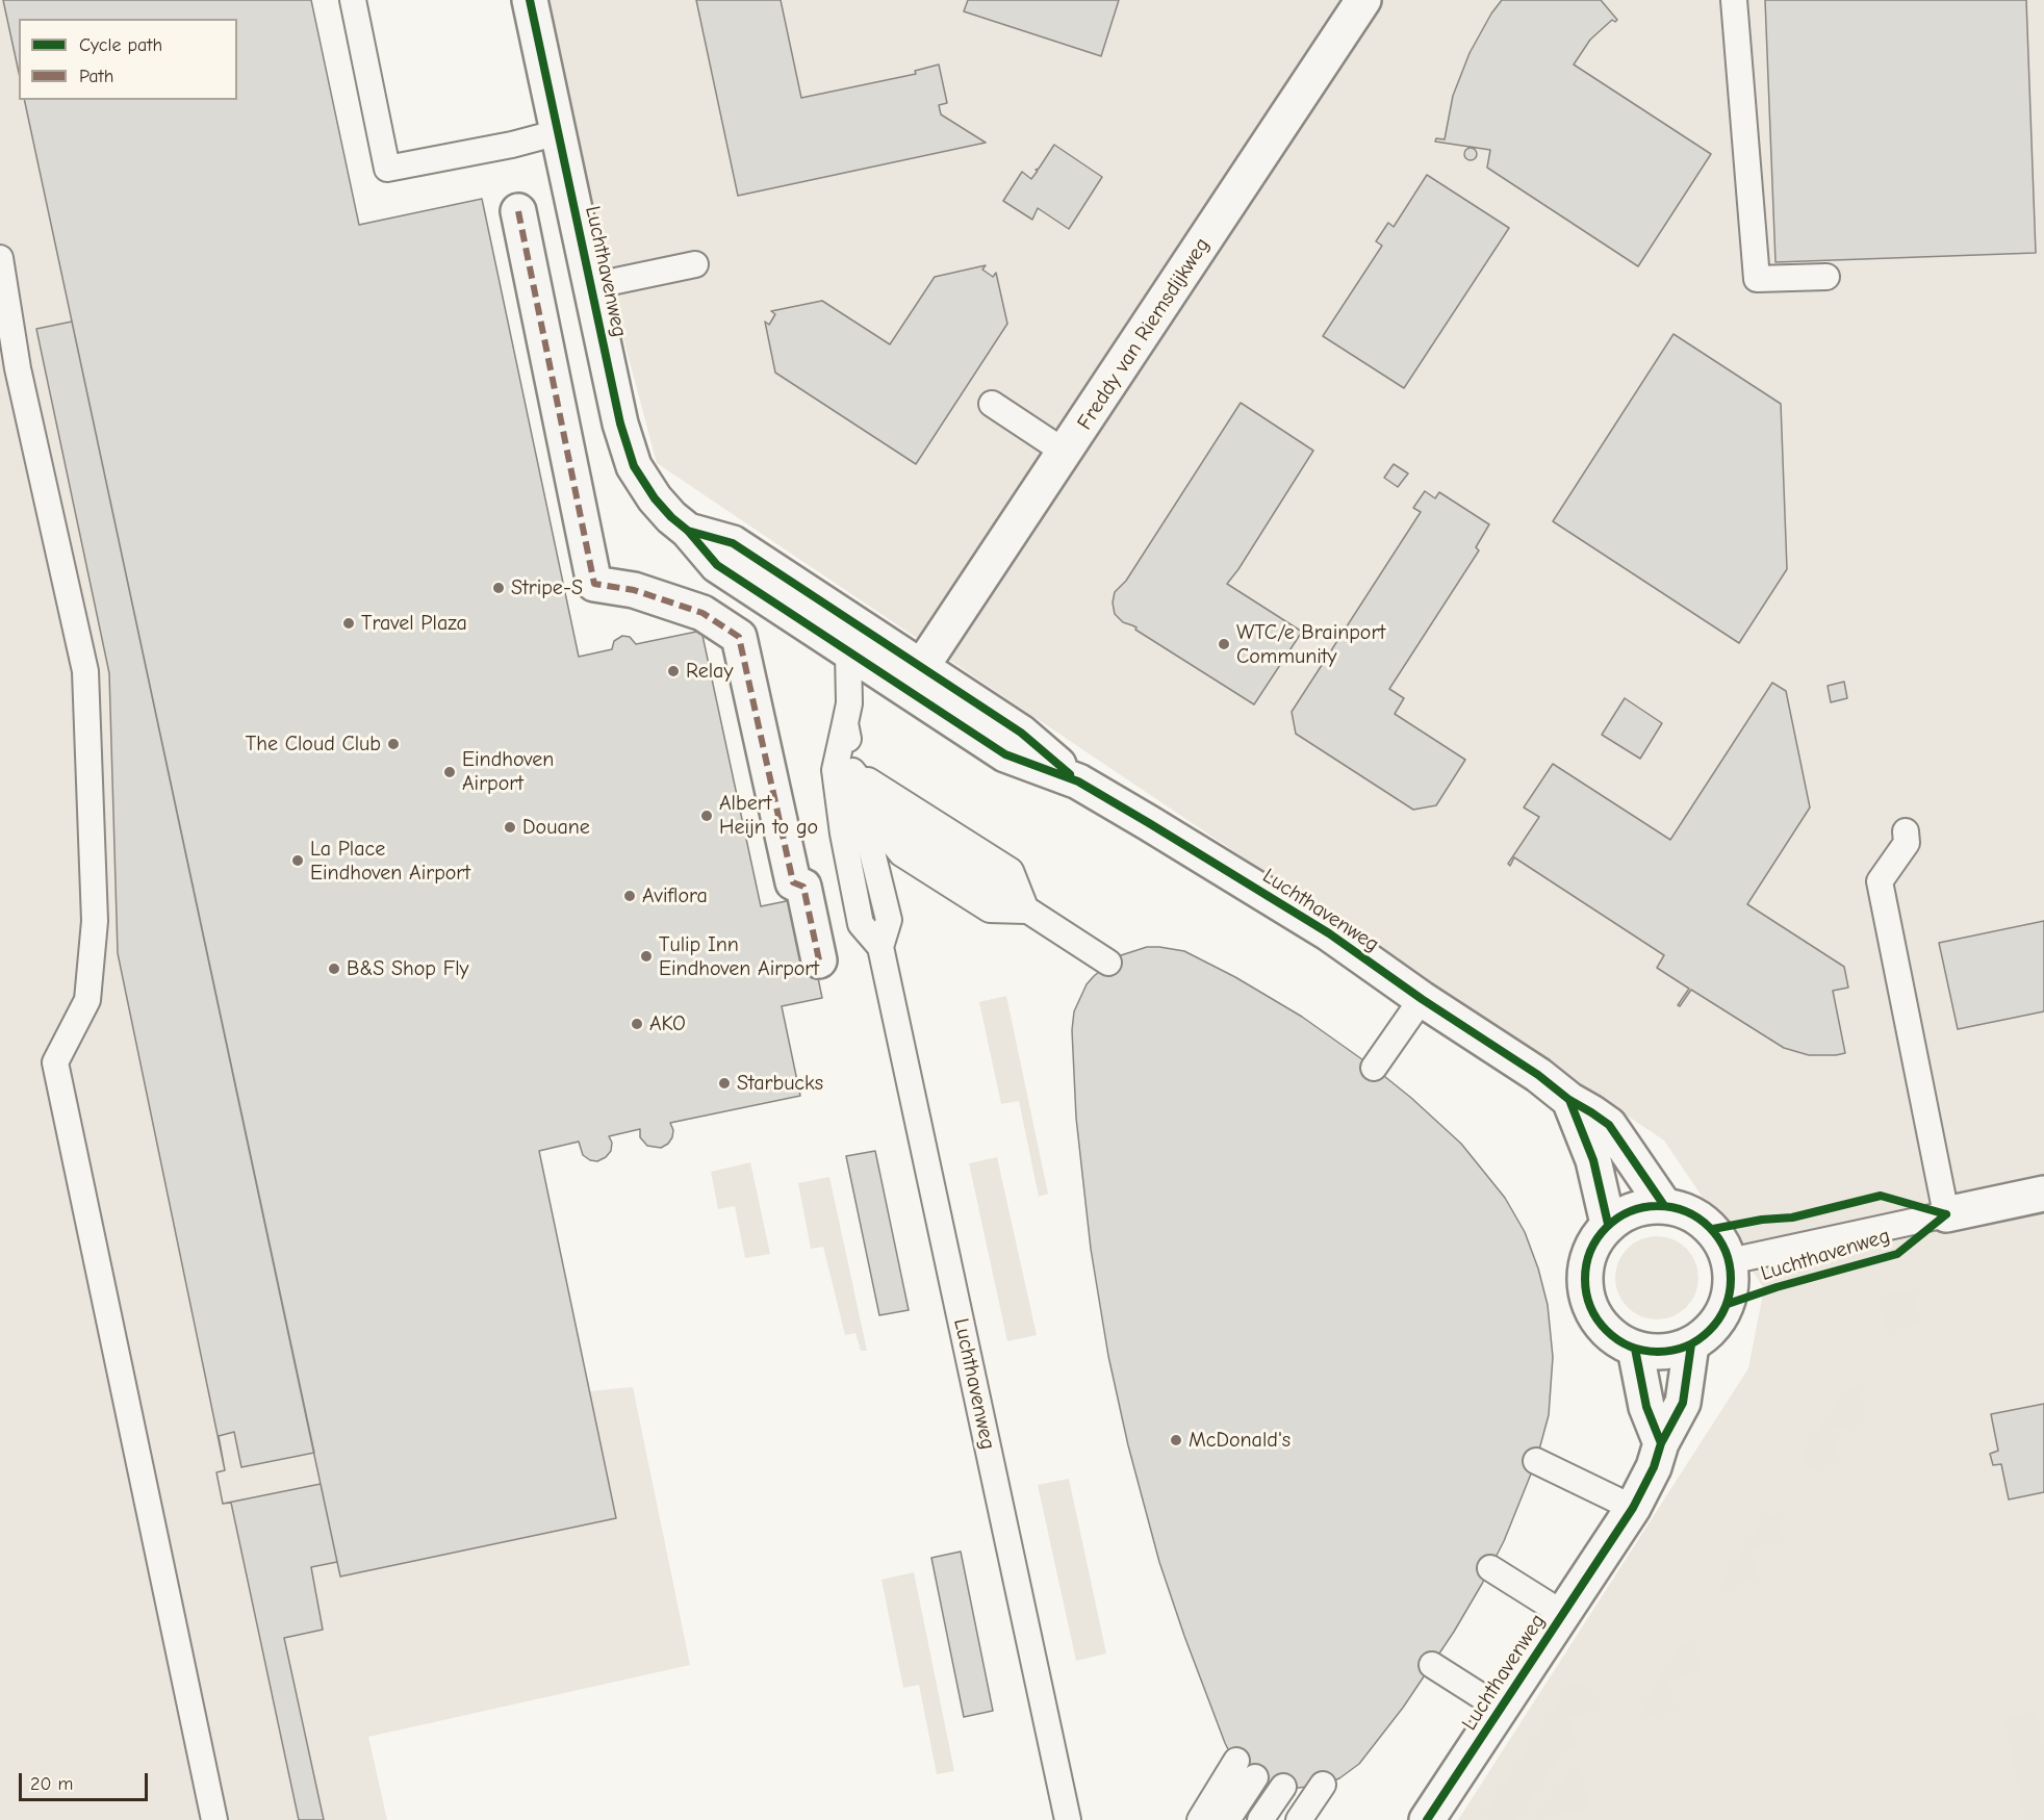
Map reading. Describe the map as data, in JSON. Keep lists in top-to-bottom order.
{
  "streets": {
    "street": ["Luchthavenweg", "Freddy van Riemsdijkweg"]
  },
  "crossings": [
    ["Luchthavenweg", "Freddy van Riemsdijkweg"]
  ],
  "places": [
    "Stripe-S",
    "Travel Plaza",
    "WTC/e Brainport Community",
    "Relay",
    "The Cloud Club",
    "Eindhoven Airport",
    "Albert Heijn to go",
    "Douane",
    "La Place Eindhoven Airport",
    "Aviflora",
    "Tulip Inn Eindhoven Airport",
    "B&S Shop Fly",
    "AKO",
    "Starbucks",
    "McDonald's"
  ],
  "legend": ["Cycle path", "Path"],
  "scale_bar": "20 m"
}
